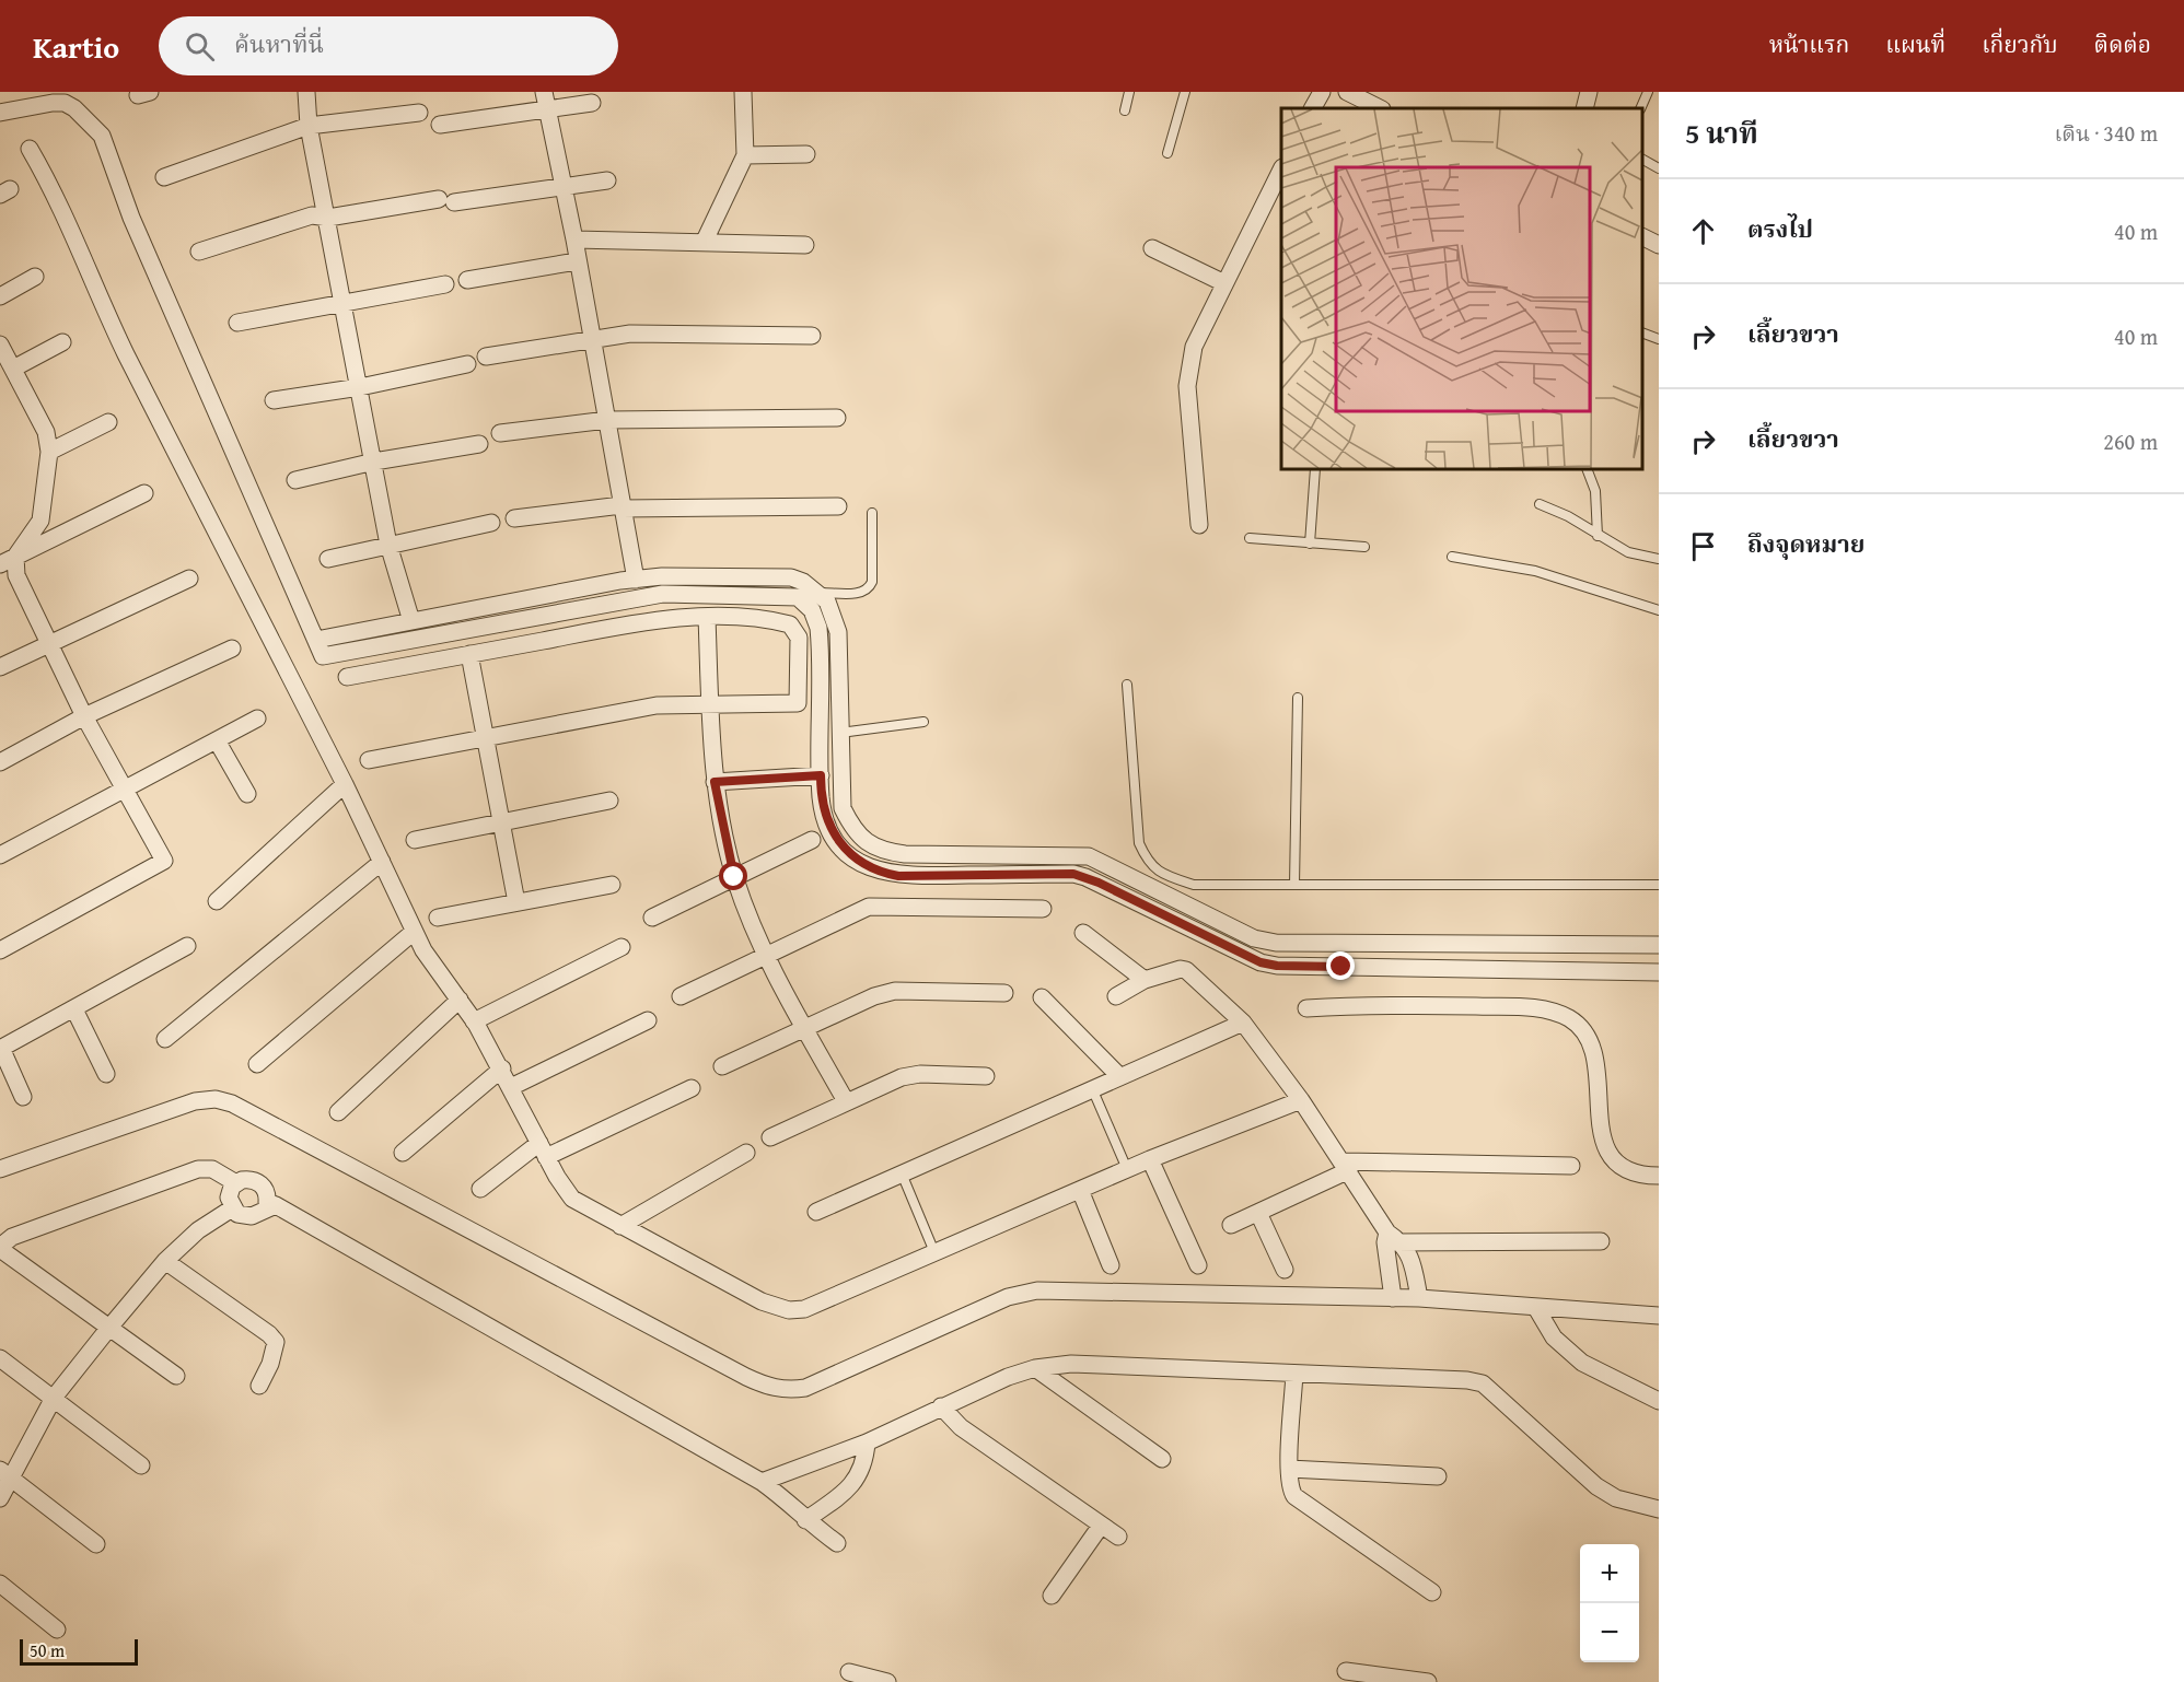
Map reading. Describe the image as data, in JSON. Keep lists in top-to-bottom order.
{
  "scale_bar": "50 m",
  "page": {
    "header": "Kartio",
    "search": "ค้นหาที่นี่",
    "nav": [
      "หน้าแรก",
      "แผนที่",
      "เกี่ยวกับ",
      "ติดต่อ"
    ],
    "heading": ["5 นาที", "เดิน · 340 m"],
    "list": [
      ["ตรงไป", "40 m"],
      ["เลี้ยวขวา", "40 m"],
      ["เลี้ยวขวา", "260 m"],
      "ถึงจุดหมาย"
    ],
    "map_buttons": ["+", "−"],
    "scale": "50 m"
  }
}
